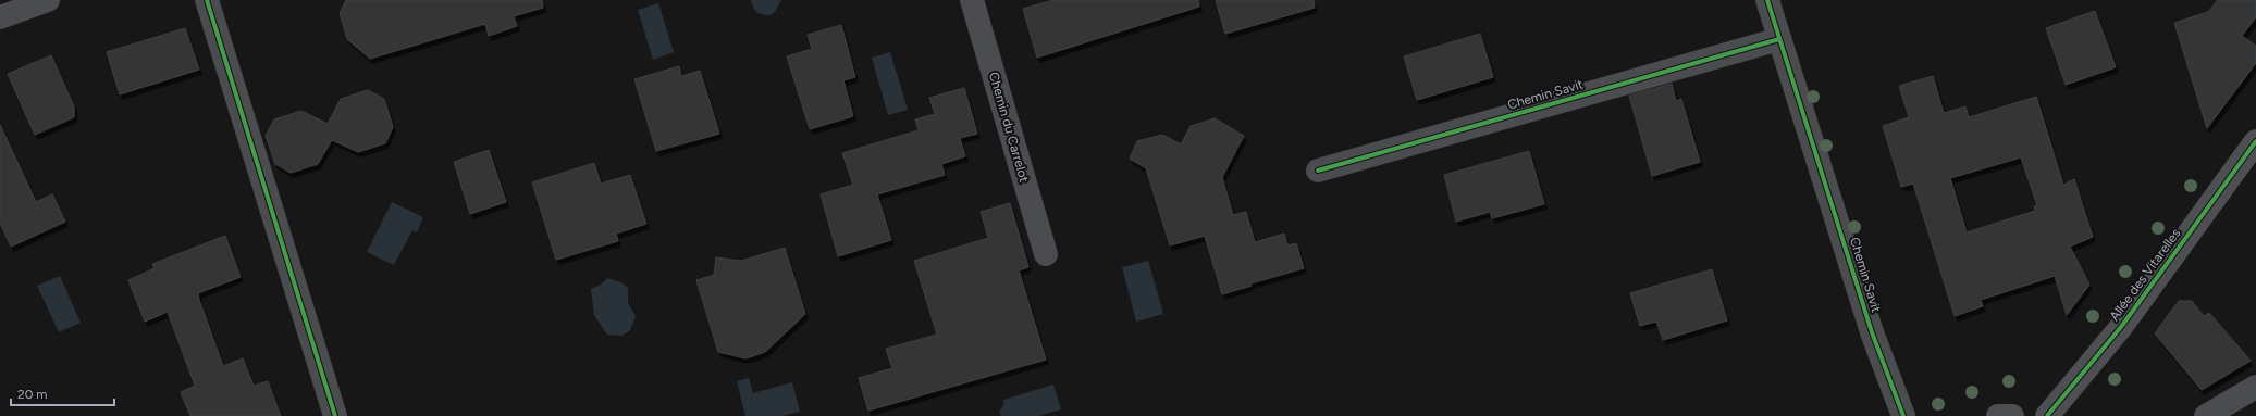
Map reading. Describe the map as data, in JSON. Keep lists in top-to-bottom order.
{
  "streets": {
    "main road": ["Allée des Vitarelles"],
    "street": ["Chemin Savit", "Chemin du Carrelot"]
  },
  "scale_bar": "20 m"
}
